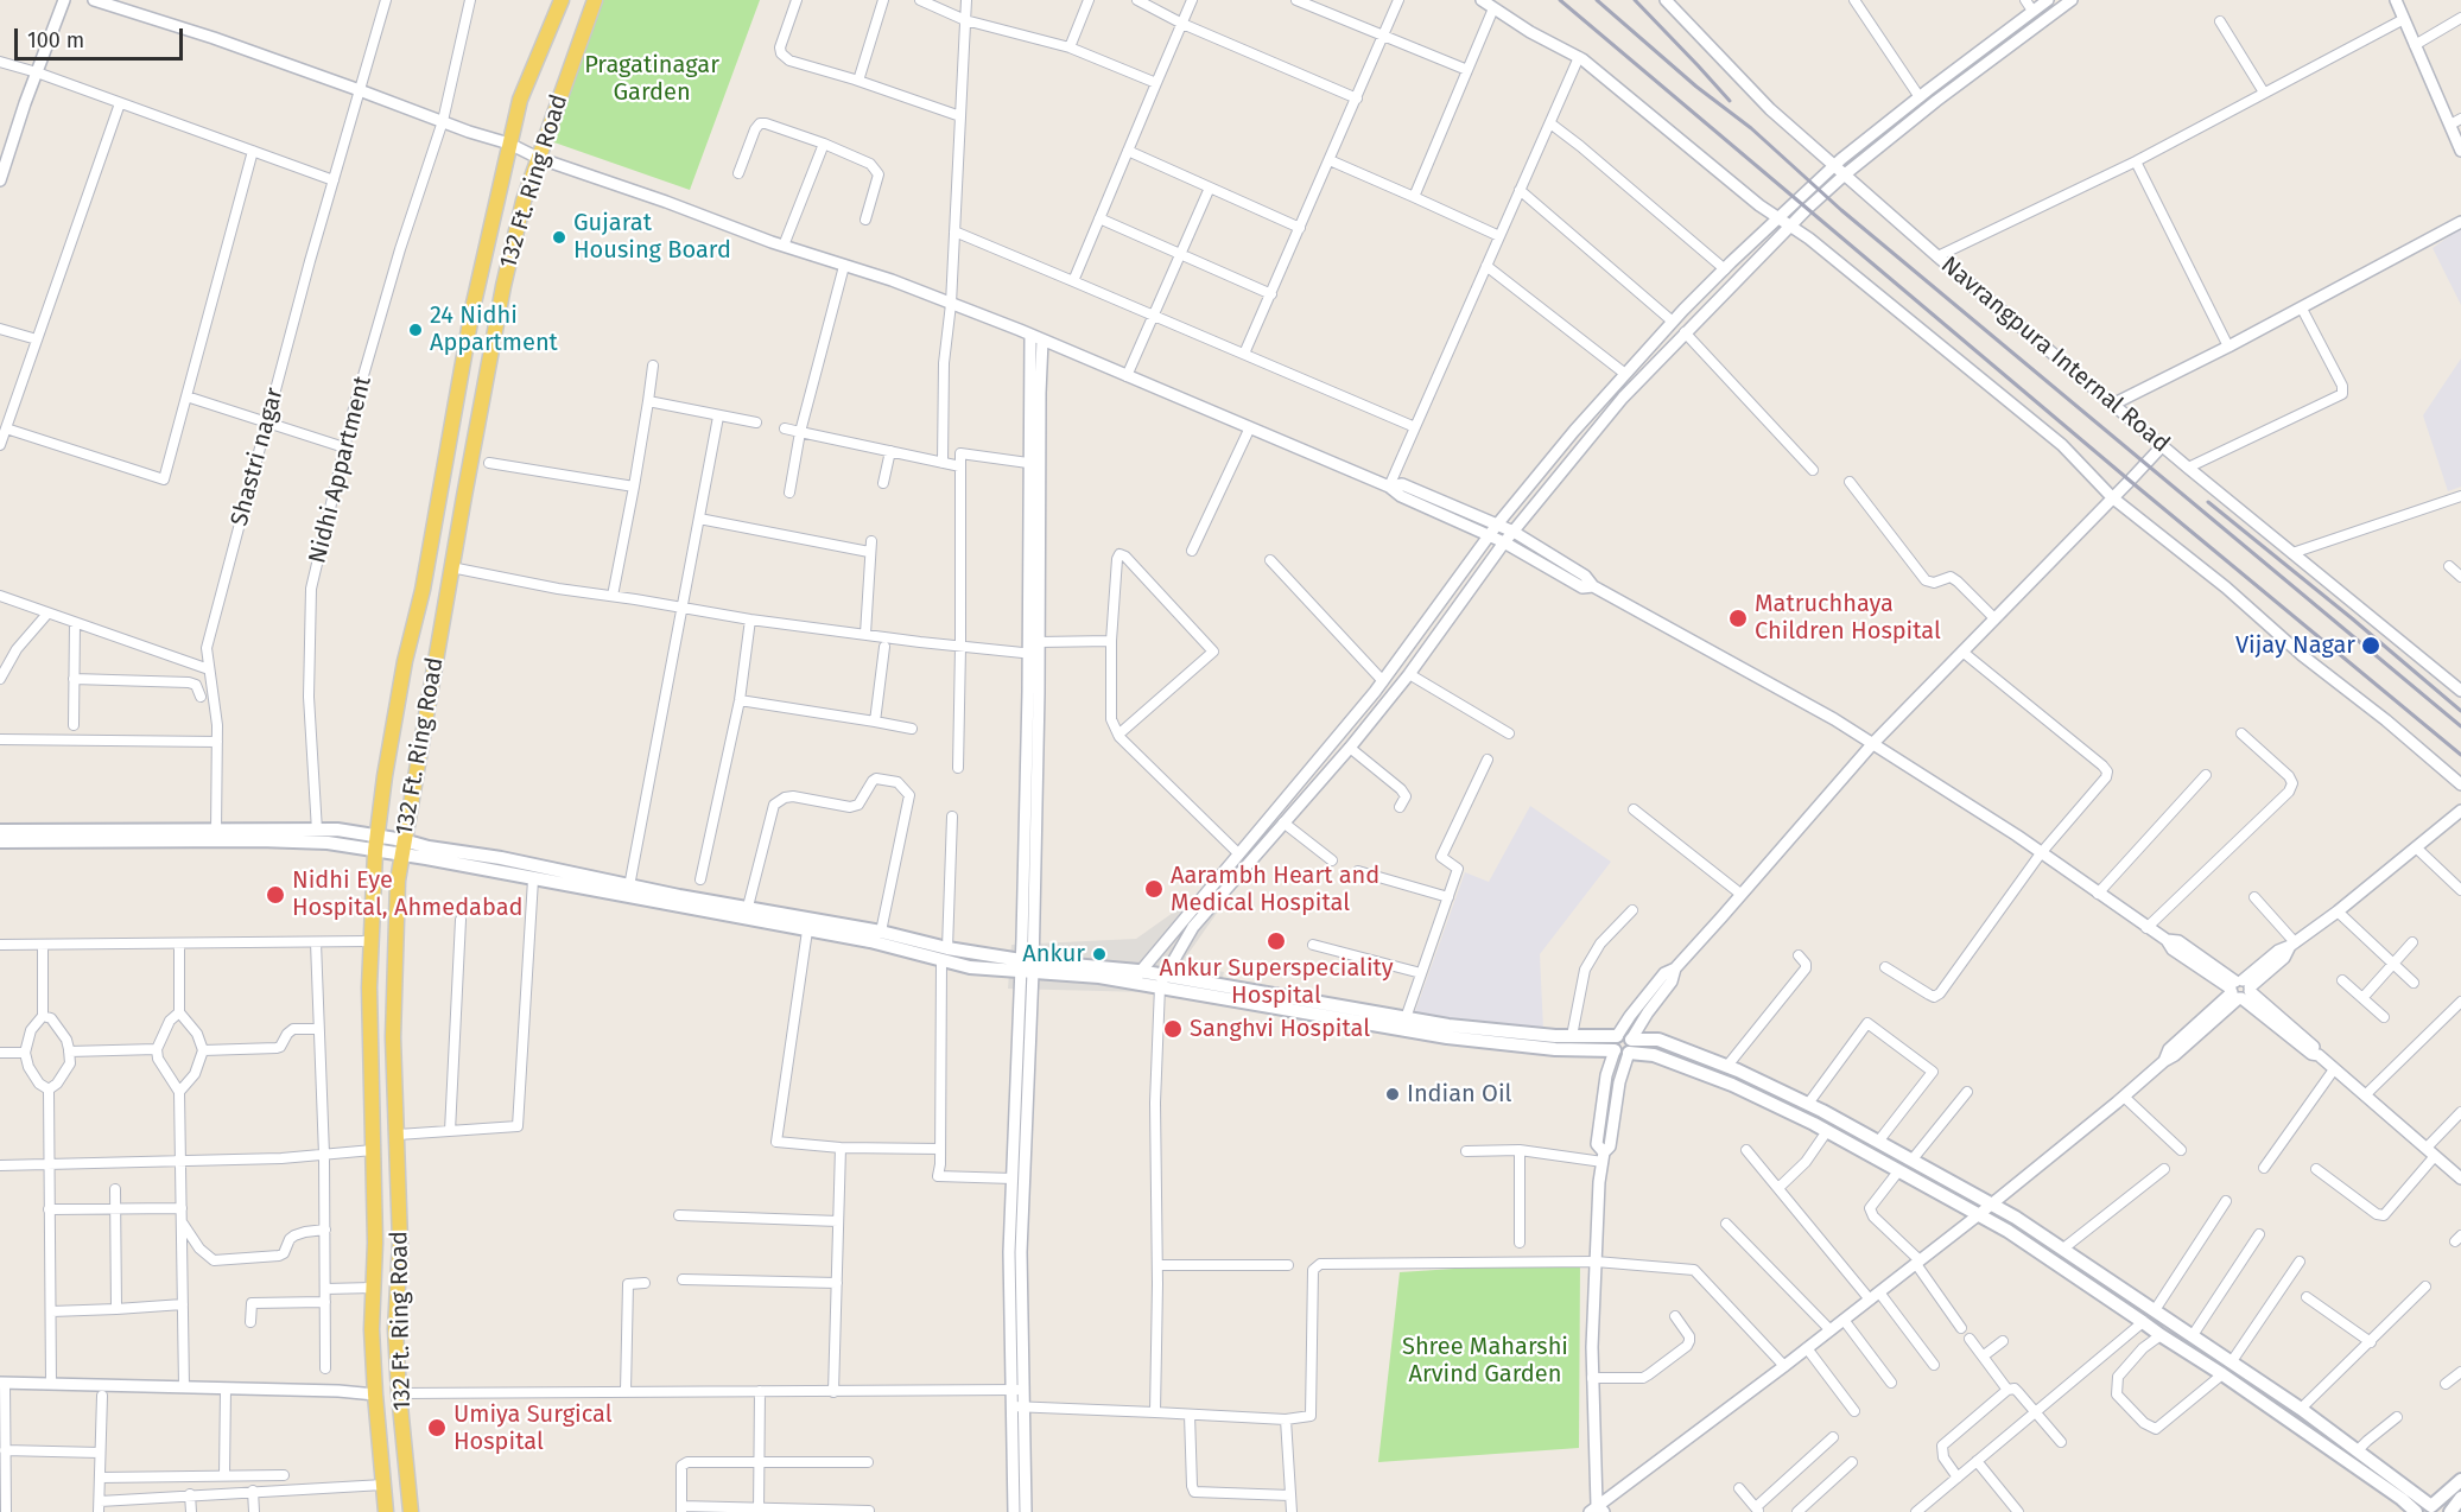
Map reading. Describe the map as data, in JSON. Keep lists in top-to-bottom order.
{
  "streets": {
    "main road": ["132 Ft. Ring Road"],
    "street": ["Navrangpura Internal Road", "Shastri nagar", "Nidhi Appartment"]
  },
  "parks": ["Pragatinagar Garden", "Shree Maharshi Arvind Garden"],
  "places": [
    "Gujarat Housing Board",
    "24 Nidhi Appartment",
    "Matruchhaya Children Hospital",
    "Vijay Nagar",
    "Aarambh Heart and Medical Hospital",
    "Nidhi Eye Hospital, Ahmedabad",
    "Ankur Superspeciality Hospital",
    "Ankur",
    "Sanghvi Hospital",
    "Indian Oil",
    "Umiya Surgical Hospital"
  ],
  "scale_bar": "100 m"
}
